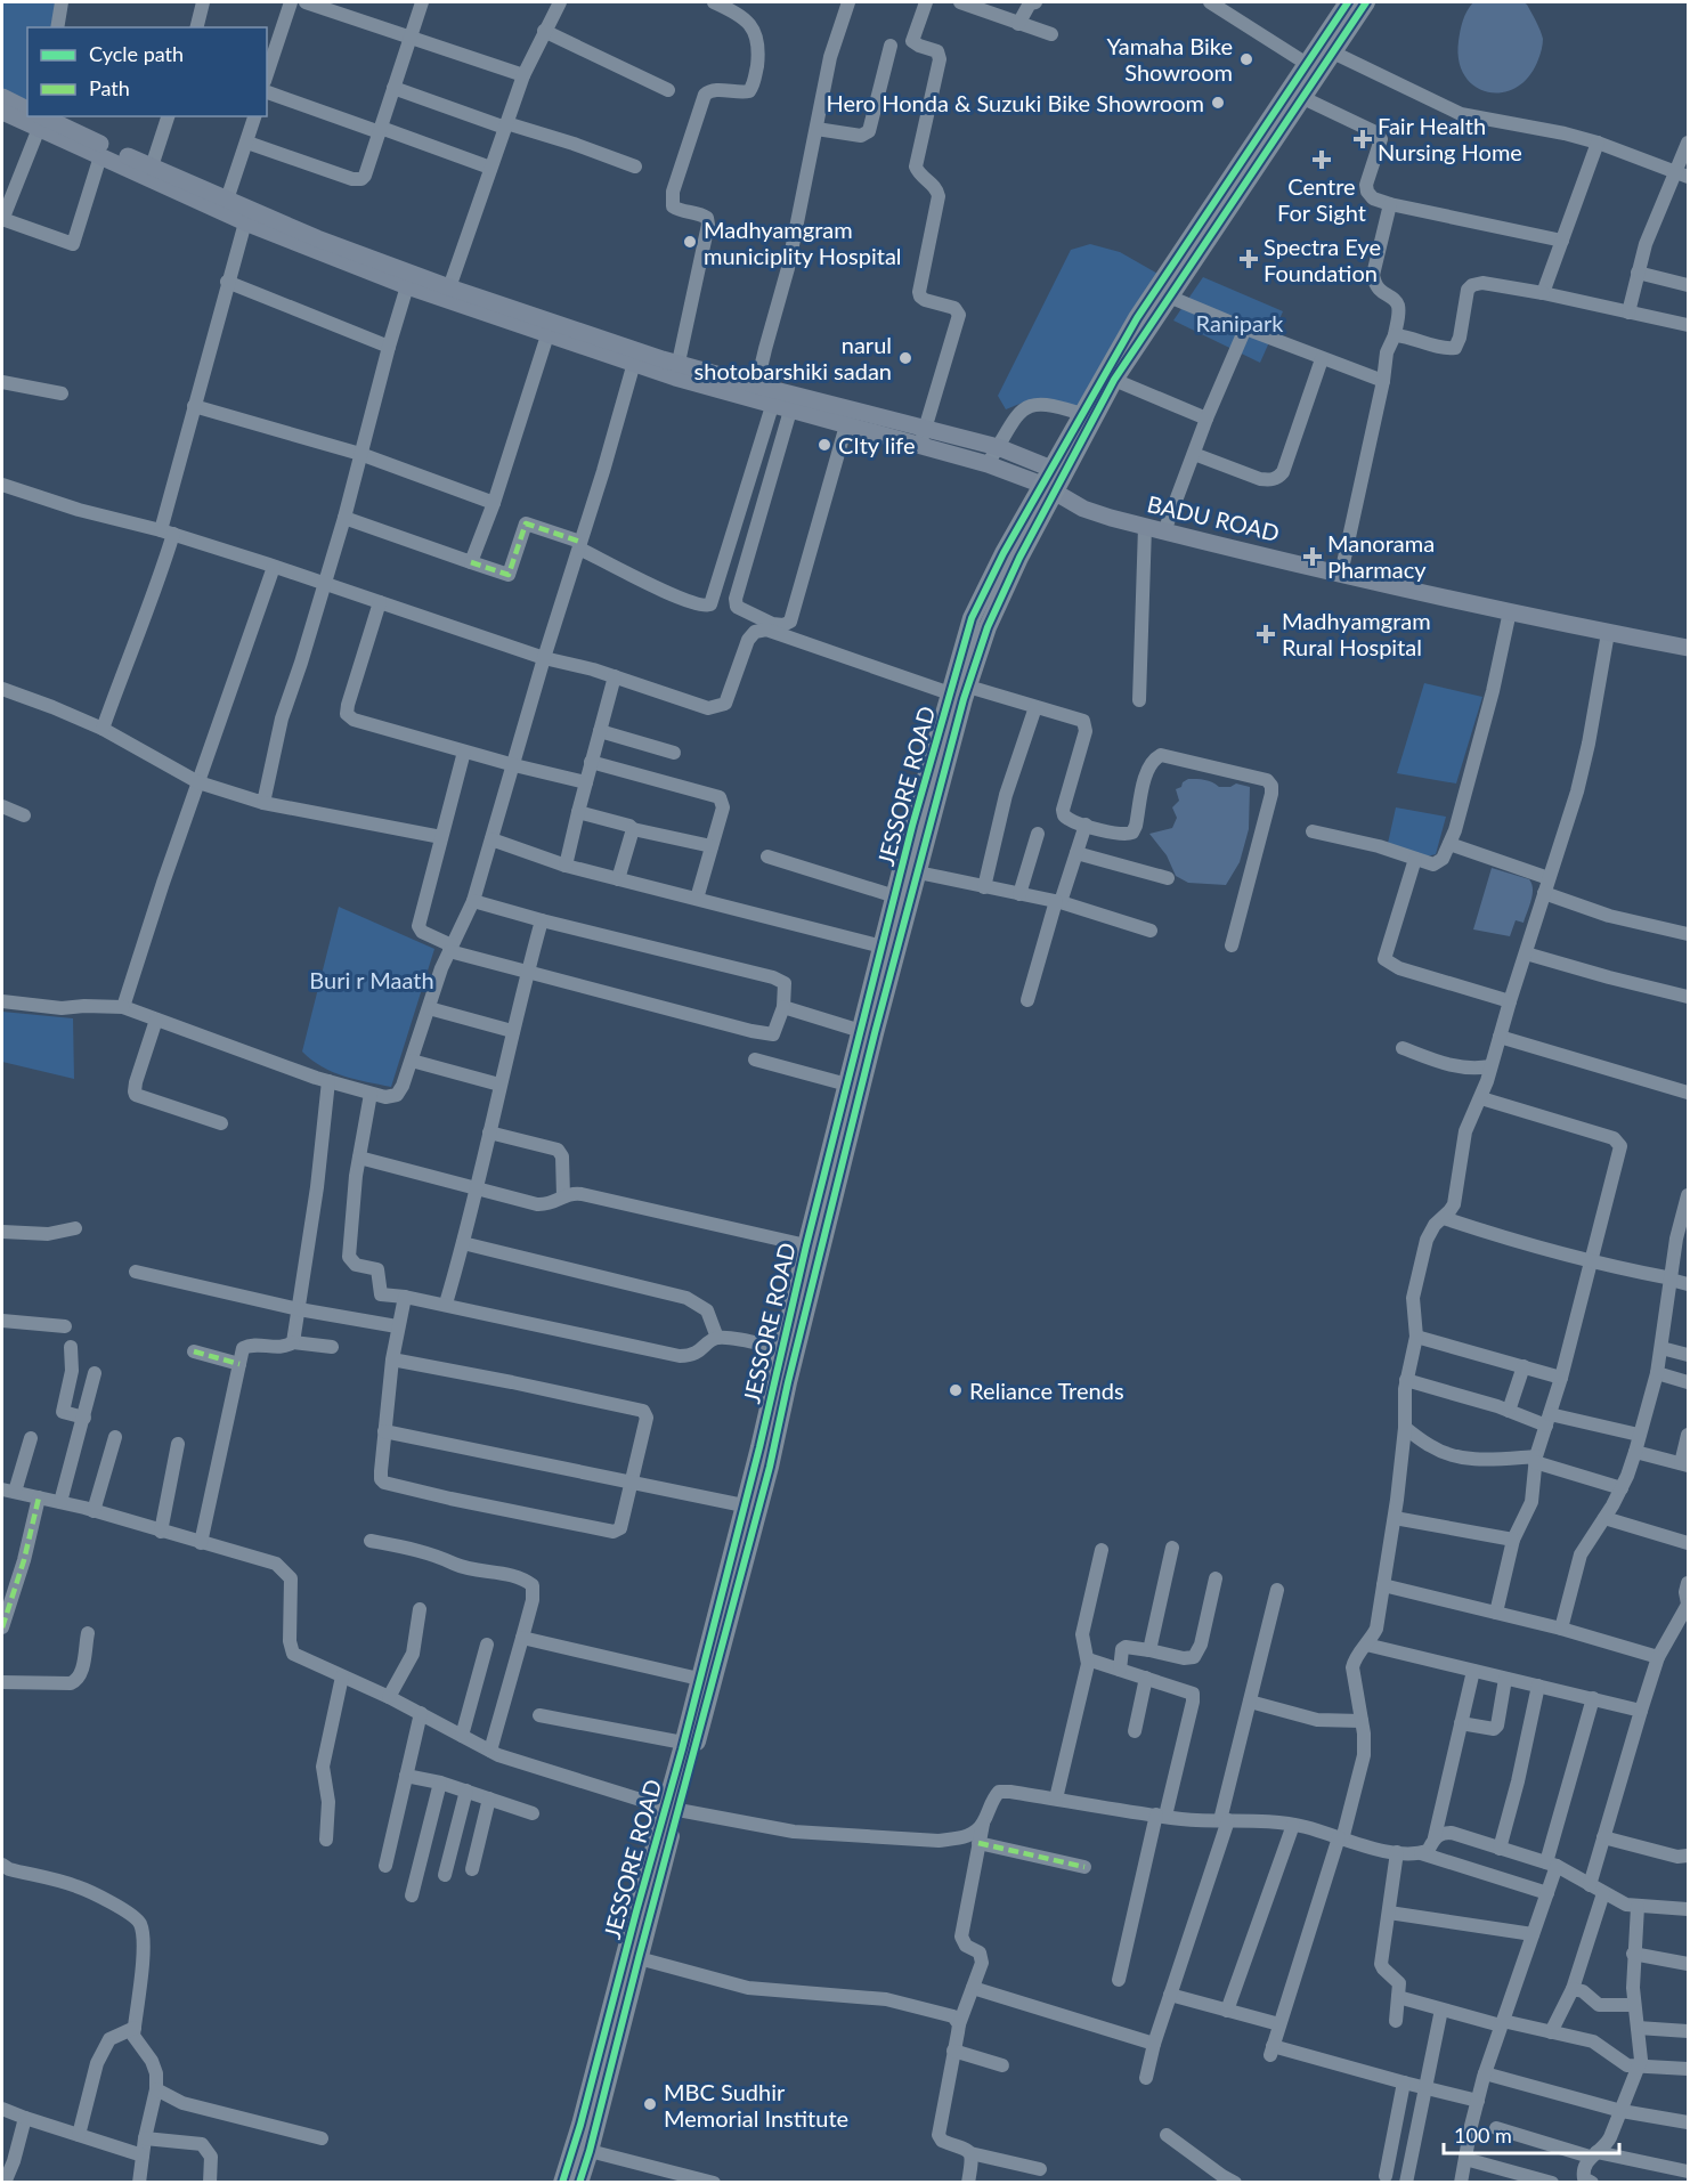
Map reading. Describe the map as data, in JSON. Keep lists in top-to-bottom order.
{
  "streets": {
    "highway": ["JESSORE ROAD"],
    "main road": ["BADU ROAD"]
  },
  "crossings": [
    ["BADU ROAD", "JESSORE ROAD"]
  ],
  "parks": ["Ranipark", "Buri r Maath"],
  "places": {
    "other": [
      "Yamaha Bike Showroom",
      "Hero Honda & Suzuki Bike Showroom",
      "Madhyamgram municiplity Hospital",
      "narul shotobarshiki sadan",
      "CIty life",
      "Reliance Trends",
      "MBC Sudhir Memorial Institute"
    ],
    "health": [
      "Fair Health Nursing Home",
      "Centre For Sight",
      "Spectra Eye Foundation",
      "Manorama Pharmacy",
      "Madhyamgram Rural Hospital"
    ]
  },
  "legend": ["Cycle path", "Path"],
  "scale_bar": "100 m"
}
